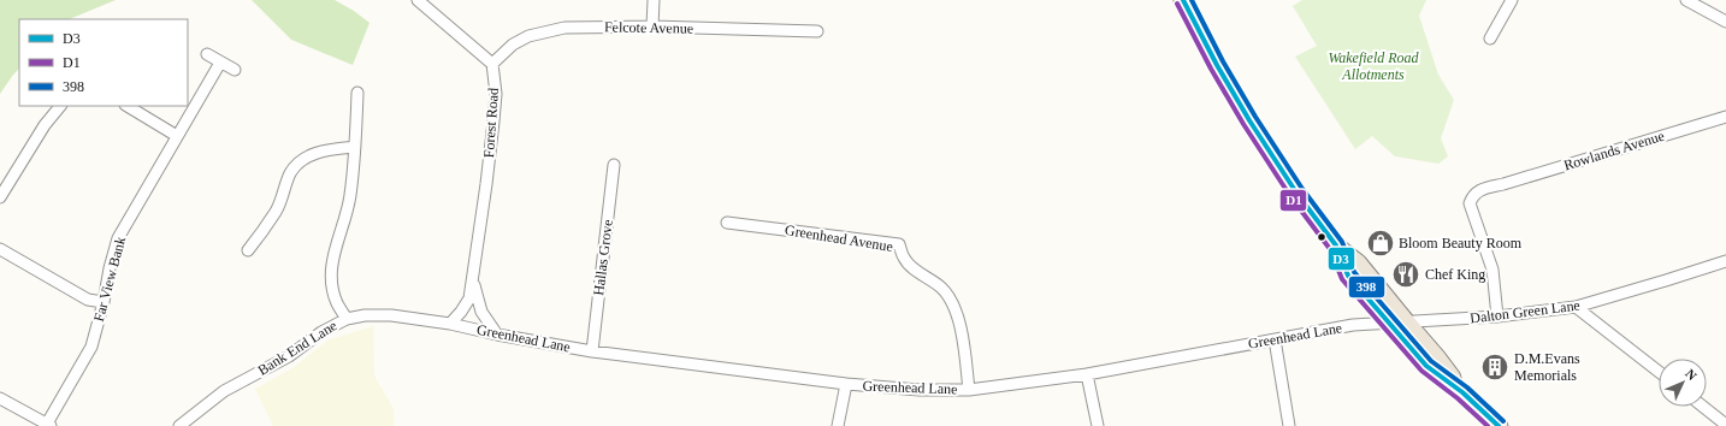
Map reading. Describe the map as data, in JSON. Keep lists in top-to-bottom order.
{
  "streets": {
    "street": [
      "Felcote Avenue",
      "Forest Road",
      "Rowlands Avenue",
      "Greenhead Avenue",
      "Hallas Grove",
      "Far View Bank",
      "Dalton Green Lane",
      "Greenhead Lane",
      "Bank End Lane"
    ]
  },
  "crossings": [
    ["Felcote Avenue", "Forest Road"],
    ["Forest Road", "Greenhead Lane"],
    ["Rowlands Avenue", "Dalton Green Lane"],
    ["Greenhead Avenue", "Greenhead Lane"],
    ["Hallas Grove", "Greenhead Lane"],
    ["Dalton Green Lane", "Greenhead Lane"],
    ["Greenhead Lane", "Bank End Lane"]
  ],
  "parks": ["Wakefield Road Allotments"],
  "places": {
    "shop": ["Bloom Beauty Room"],
    "restaurant": ["Chef King"],
    "building": ["D.M.Evans Memorials"]
  },
  "lines": ["transit line D3", "transit line 398", "transit line D1"],
  "legend": ["D3", "D1", "398"],
  "north": "top right"
}
